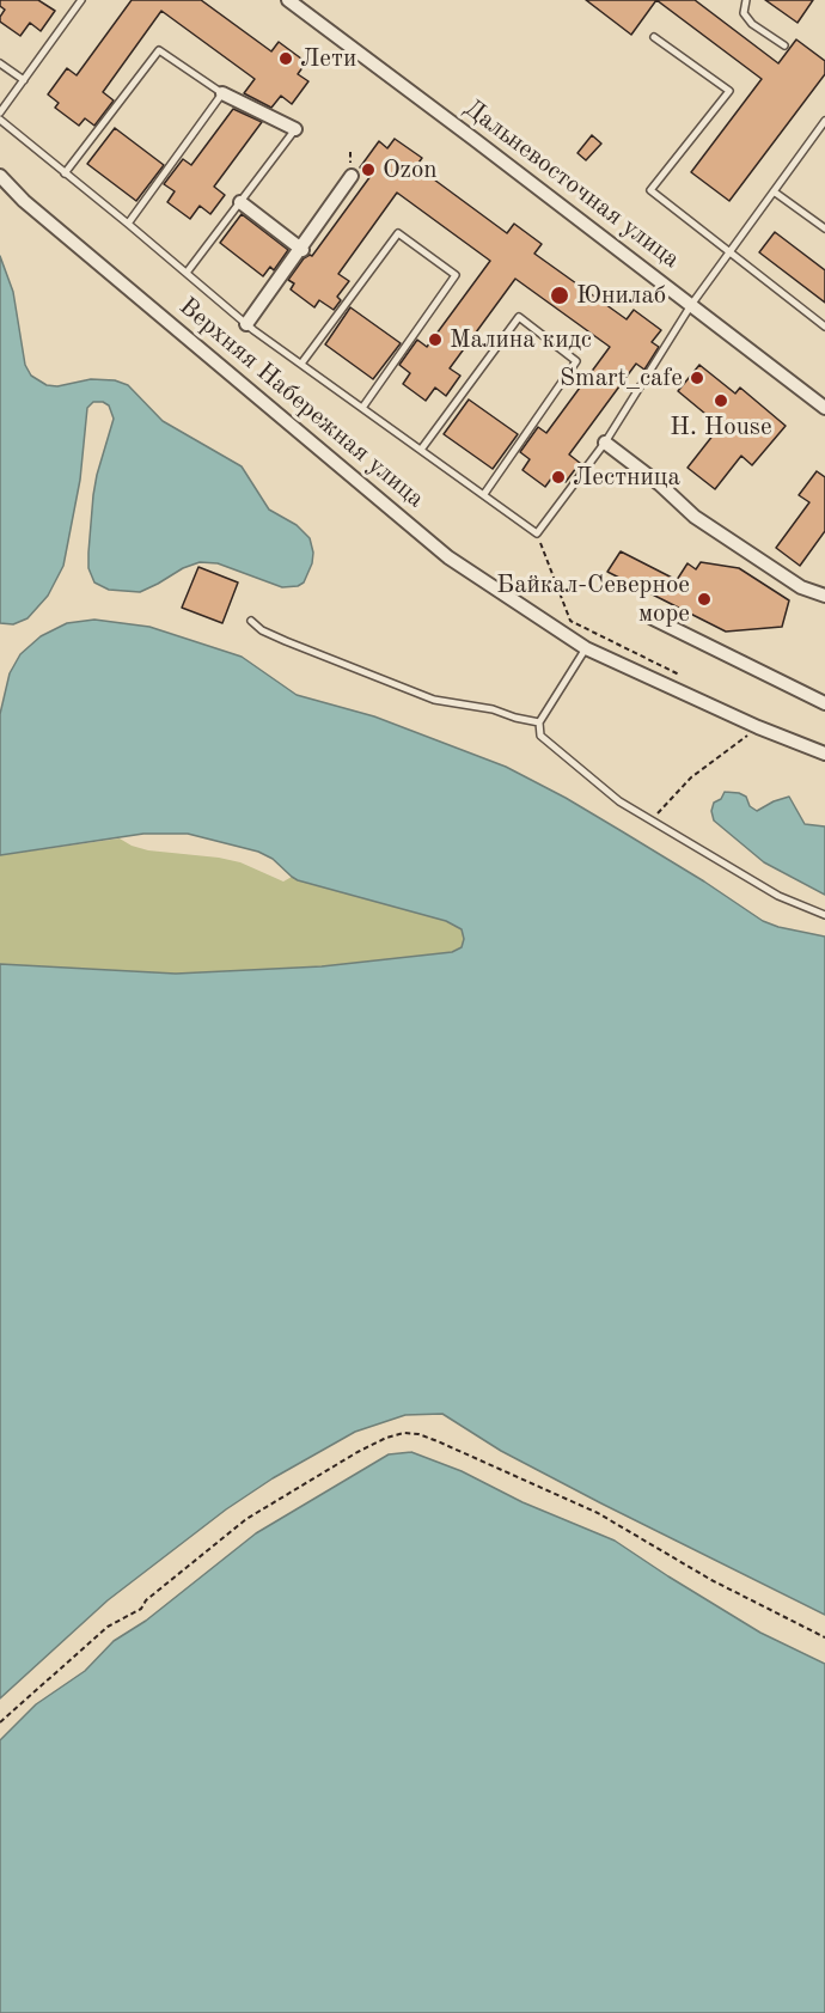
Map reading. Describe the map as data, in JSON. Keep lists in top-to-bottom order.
{
  "streets": {
    "street": ["Дальневосточная улица", "Верхняя Набережная улица"]
  },
  "places": [
    "Лети",
    "Ozon",
    "Юнилаб",
    "Малина кидс",
    "Smart_cafe",
    "H. House",
    "Лестница",
    "Байкал-Северное море"
  ]
}
